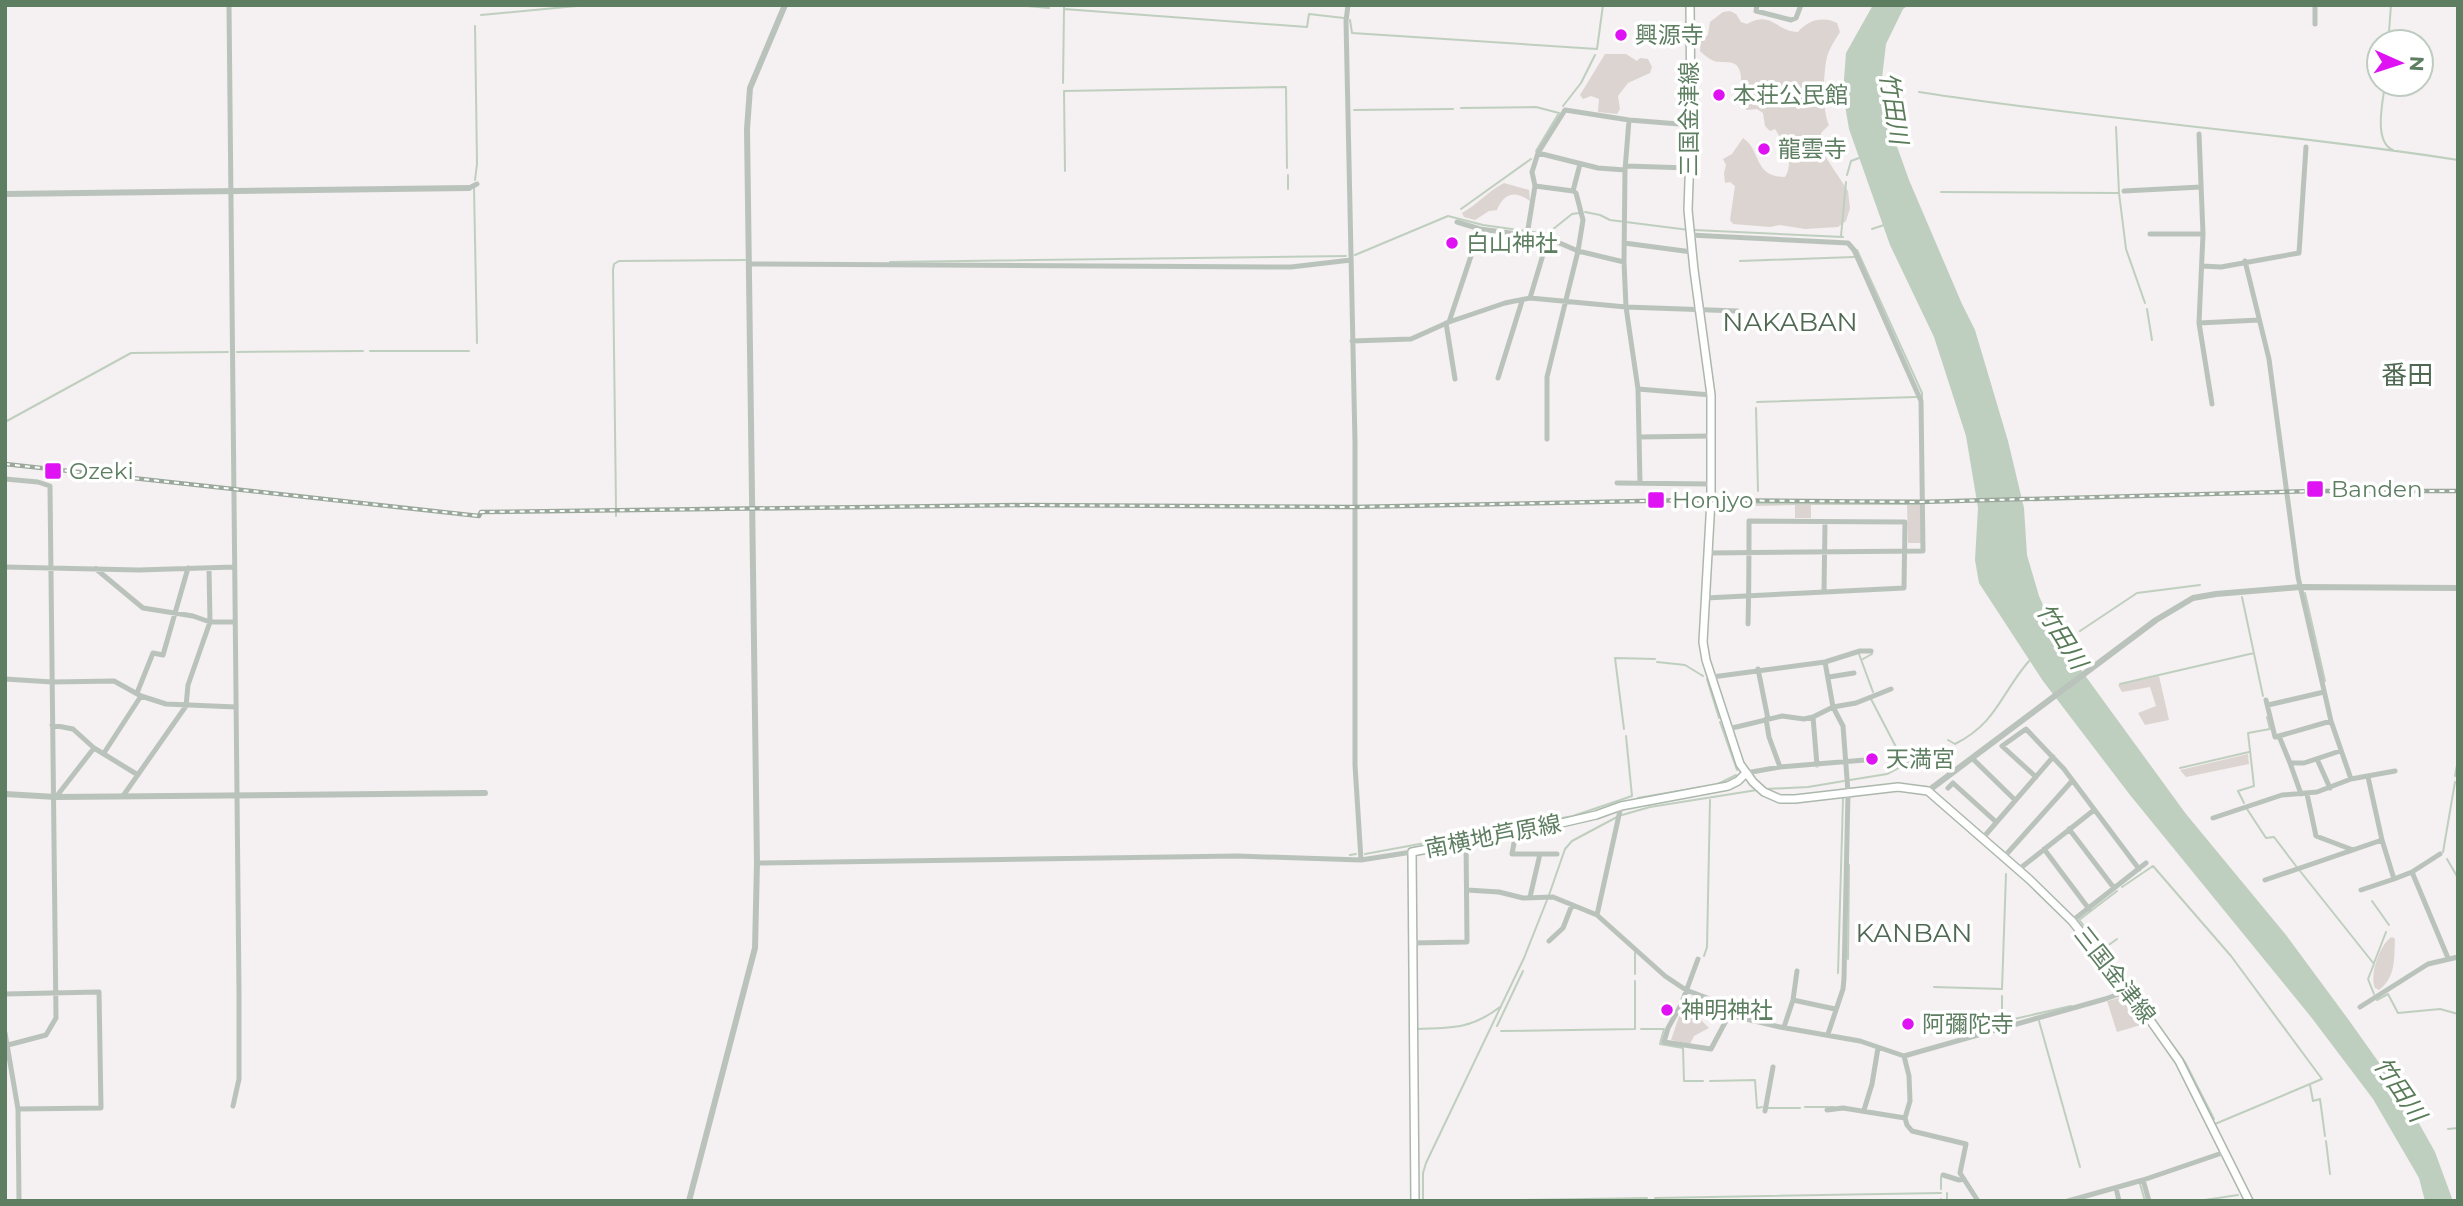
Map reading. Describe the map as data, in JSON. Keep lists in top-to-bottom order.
{
  "streets": {
    "main road": ["三国金津線", "南横地芦原線"]
  },
  "crossings": [
    ["三国金津線", "南横地芦原線"]
  ],
  "districts": ["NAKABAN", "番田", "KANBAN"],
  "water": ["竹田川"],
  "places": {
    "other": [
      "興源寺",
      "本荘公民館",
      "龍雲寺",
      "白山神社",
      "天満宮",
      "神明神社",
      "阿彌陀寺"
    ],
    "transit": ["Ozeki", "Banden", "Honjyo"]
  },
  "north": "right"
}
